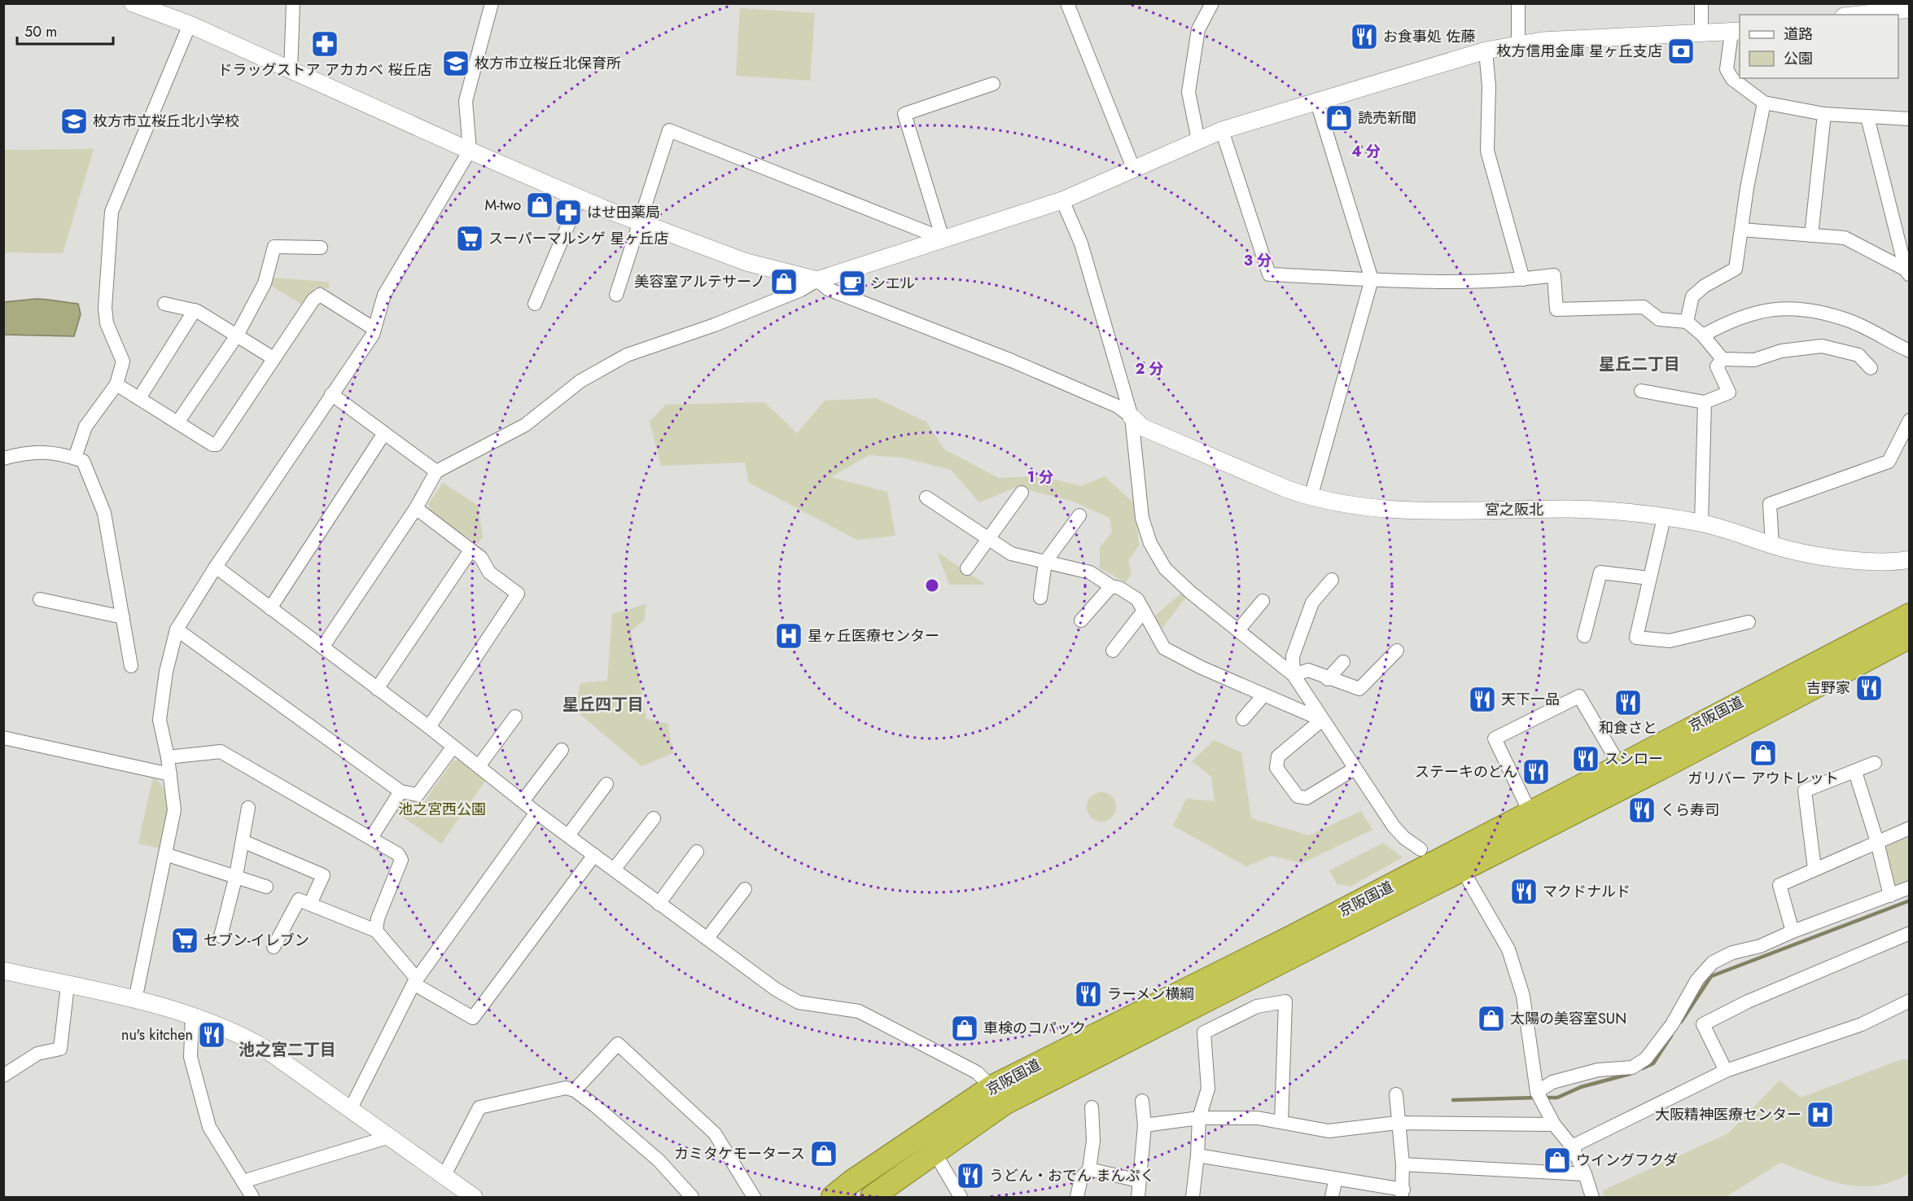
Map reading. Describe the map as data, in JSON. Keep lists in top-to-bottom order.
{
  "streets": {
    "highway": ["京阪国道"],
    "street": ["宮之阪北"]
  },
  "districts": ["星丘二丁目", "星丘四丁目", "池之宮二丁目"],
  "parks": ["池之宮西公園"],
  "places": {
    "restaurant": [
      "お食事処 佐藤",
      "吉野家",
      "天下一品",
      "和食さと",
      "スシロー",
      "ステーキのどん",
      "くら寿司",
      "マクドナルド",
      "ラーメン横綱",
      "nu's kitchen",
      "うどん・おでん まんぷく"
    ],
    "pharmacy": ["ドラッグストア アカカベ 桜丘店", "はせ田薬局"],
    "bank": ["枚方信用金庫 星ヶ丘支店"],
    "school or university": ["枚方市立桜丘北保育所", "枚方市立桜丘北小学校"],
    "shop": [
      "読売新聞",
      "M-two",
      "美容室アルテサーノ",
      "ガリバー アウトレット",
      "太陽の美容室SUN",
      "車検のコパック",
      "カミタケモータース",
      "ウイングフクダ"
    ],
    "supermarket": ["スーパーマルシゲ 星ヶ丘店", "セブン-イレブン"],
    "cafe": ["シエル"],
    "hospital": ["星ヶ丘医療センター", "大阪精神医療センター"]
  },
  "legend": ["道路", "公園"],
  "scale_bar": "50 m",
  "rings": [
    "4 分",
    "3 分",
    "2 分",
    "1 分"
  ]
}
